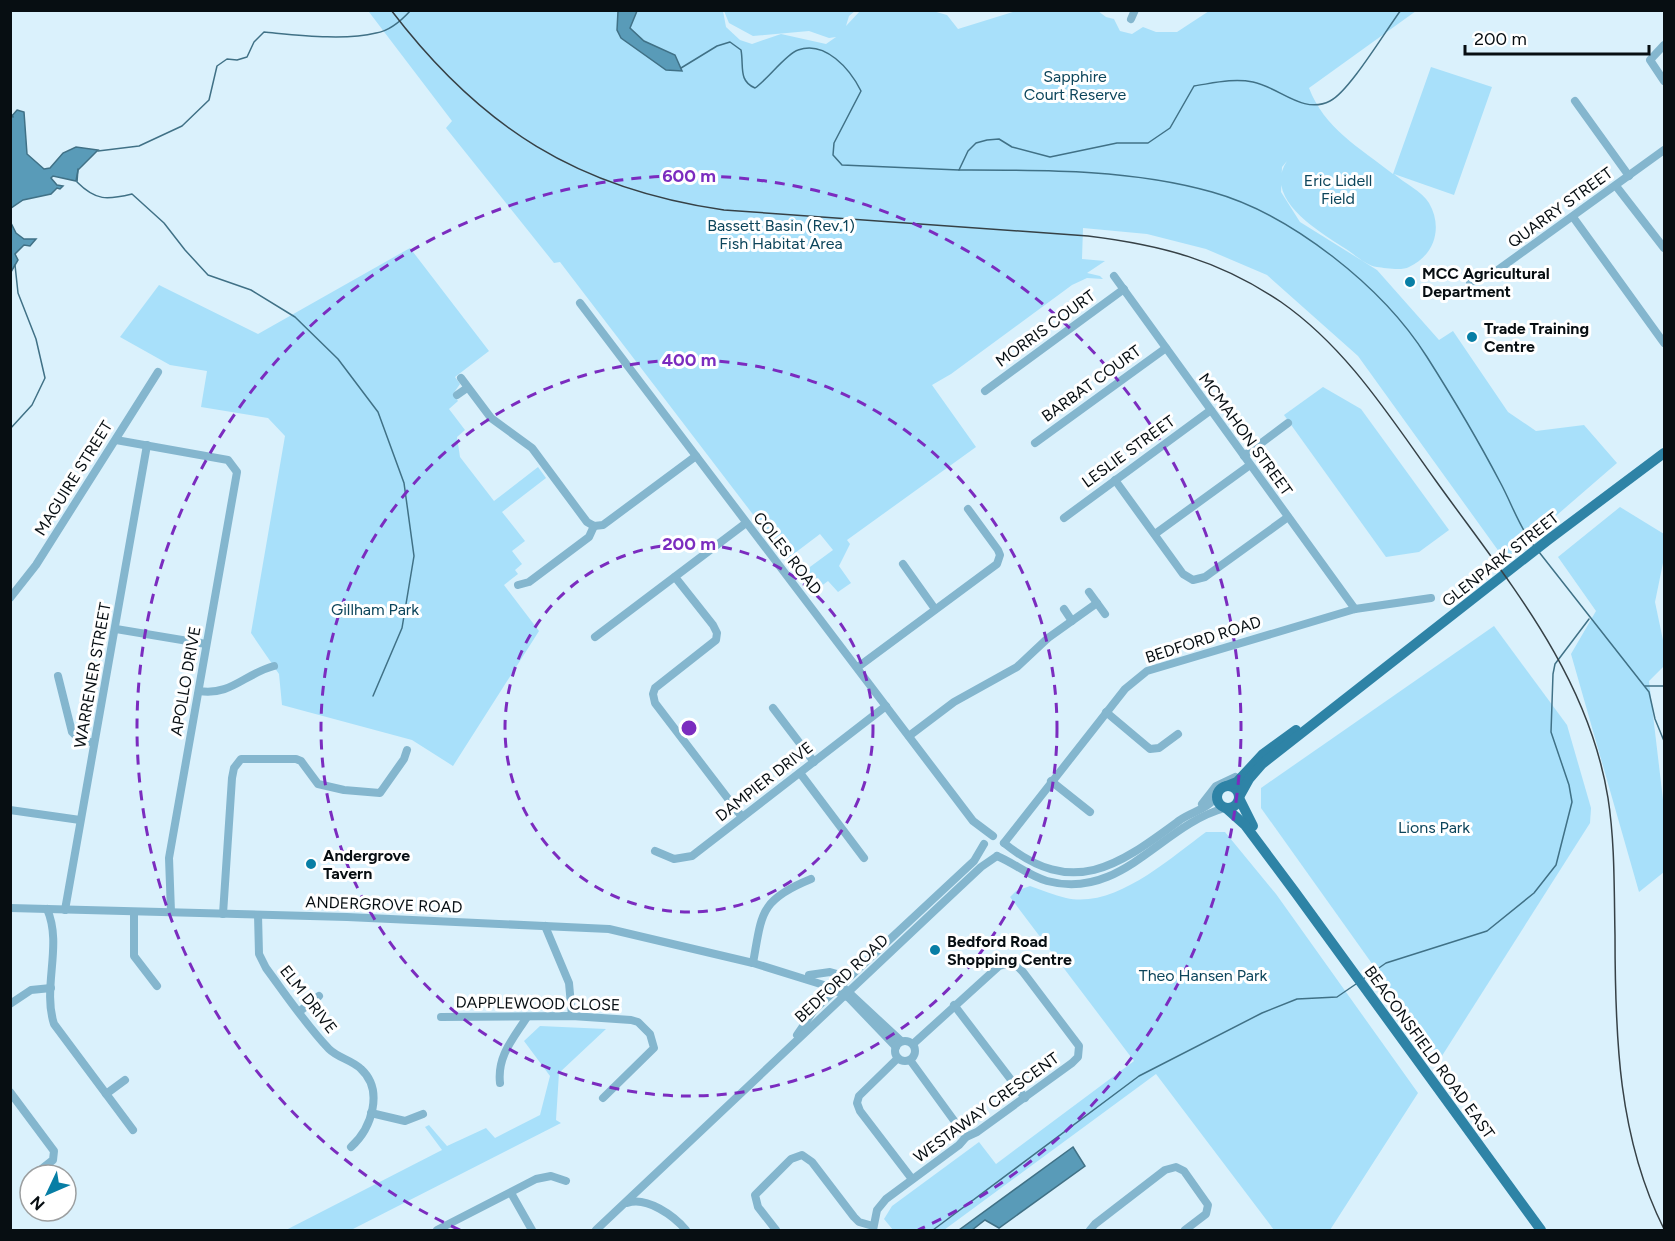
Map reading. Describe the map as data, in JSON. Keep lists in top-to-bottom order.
{
  "streets": {
    "main road": ["GLENPARK STREET", "BEACONSFIELD ROAD EAST"],
    "street": [
      "QUARRY STREET",
      "MORRIS COURT",
      "BARBAT COURT",
      "MCMAHON STREET",
      "LESLIE STREET",
      "MAGUIRE STREET",
      "COLES ROAD",
      "BEDFORD ROAD",
      "WARRENER STREET",
      "APOLLO DRIVE",
      "DAMPIER DRIVE",
      "ANDERGROVE ROAD",
      "ELM DRIVE",
      "DAPPLEWOOD CLOSE",
      "WESTAWAY CRESCENT"
    ]
  },
  "crossings": [
    ["MORRIS COURT", "MCMAHON STREET"],
    ["BARBAT COURT", "MCMAHON STREET"],
    ["MCMAHON STREET", "LESLIE STREET"],
    ["MCMAHON STREET", "BEDFORD ROAD"],
    ["COLES ROAD", "BEDFORD ROAD"],
    ["COLES ROAD", "DAMPIER DRIVE"],
    ["GLENPARK STREET", "BEACONSFIELD ROAD EAST"],
    ["BEDFORD ROAD", "ANDERGROVE ROAD"],
    ["WARRENER STREET", "APOLLO DRIVE"],
    ["WARRENER STREET", "ANDERGROVE ROAD"],
    ["APOLLO DRIVE", "ANDERGROVE ROAD"],
    ["ANDERGROVE ROAD", "ELM DRIVE"],
    ["ANDERGROVE ROAD", "WESTAWAY CRESCENT"]
  ],
  "parks": [
    "Sapphire Court Reserve",
    "Eric Lidell Field",
    "Bassett Basin (Rev.1) Fish Habitat Area",
    "Gillham Park",
    "Lions Park",
    "Theo Hansen Park"
  ],
  "places": [
    "MCC Agricultural Department",
    "Trade Training Centre",
    "Andergrove Tavern",
    "Bedford Road Shopping Centre"
  ],
  "scale_bar": "200 m",
  "north": "bottom left",
  "rings": ["600 m", "400 m", "200 m"]
}
